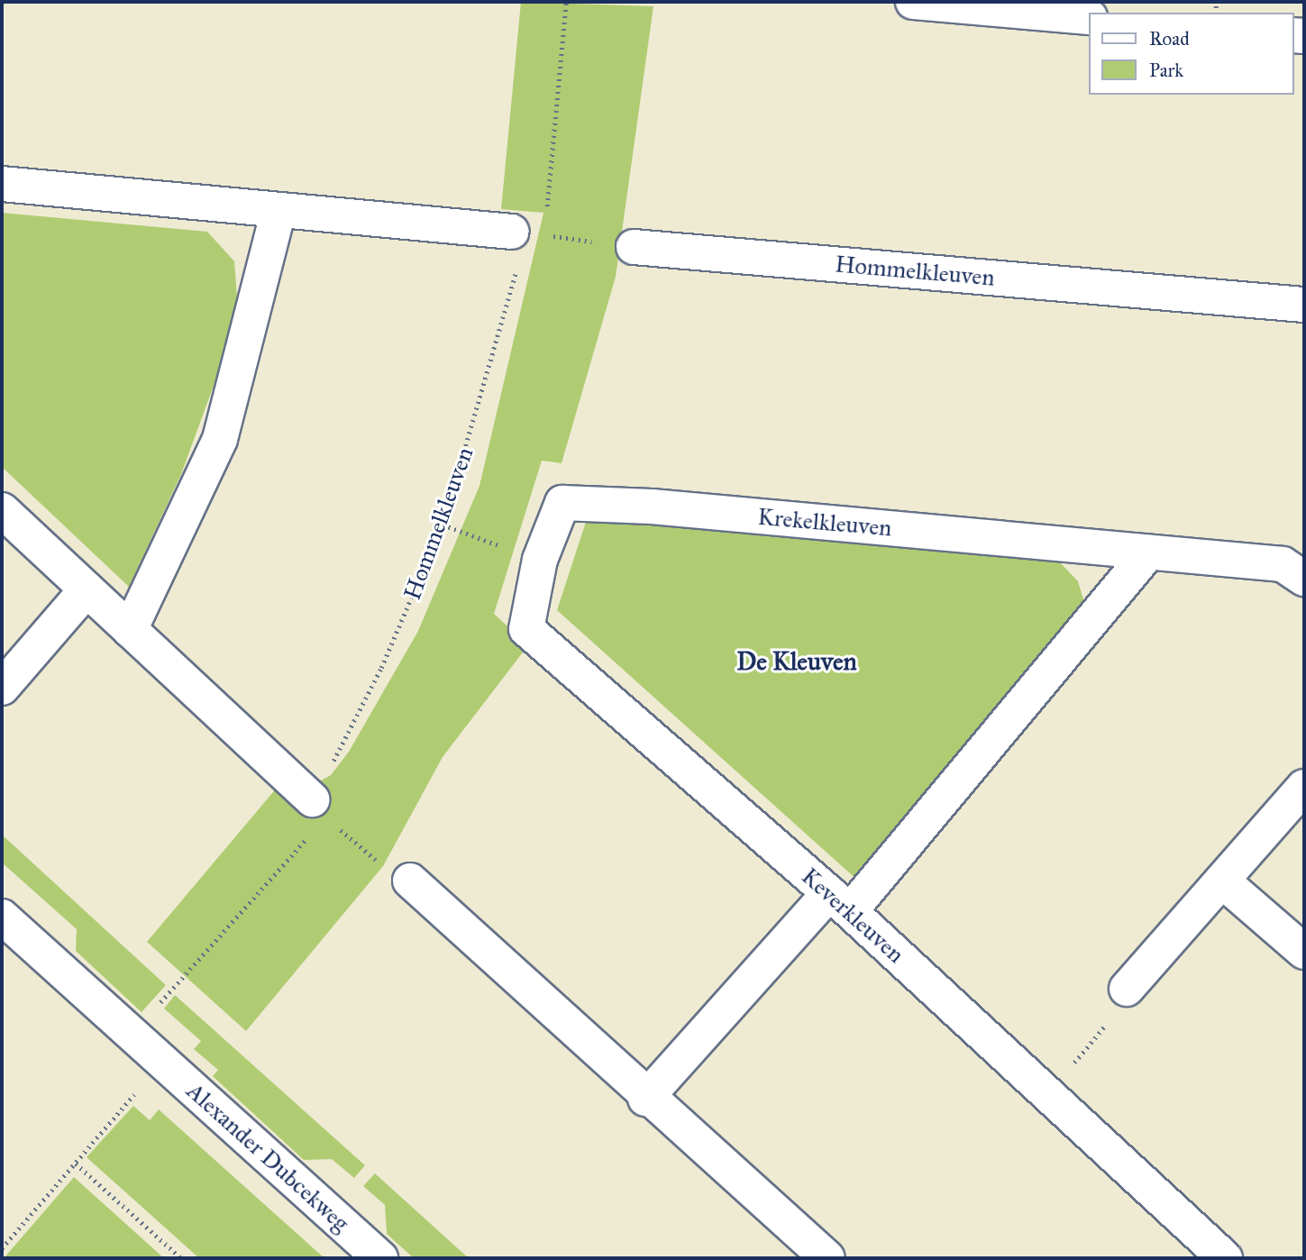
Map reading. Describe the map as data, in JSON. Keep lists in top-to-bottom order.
{
  "streets": {
    "street": [
      "Hommelkleuven",
      "Krekelkleuven",
      "Keverkleuven",
      "Alexander Dubcekweg"
    ]
  },
  "crossings": [
    ["Krekelkleuven", "Keverkleuven"]
  ],
  "districts": ["De Kleuven"],
  "legend": ["Road", "Park"]
}
